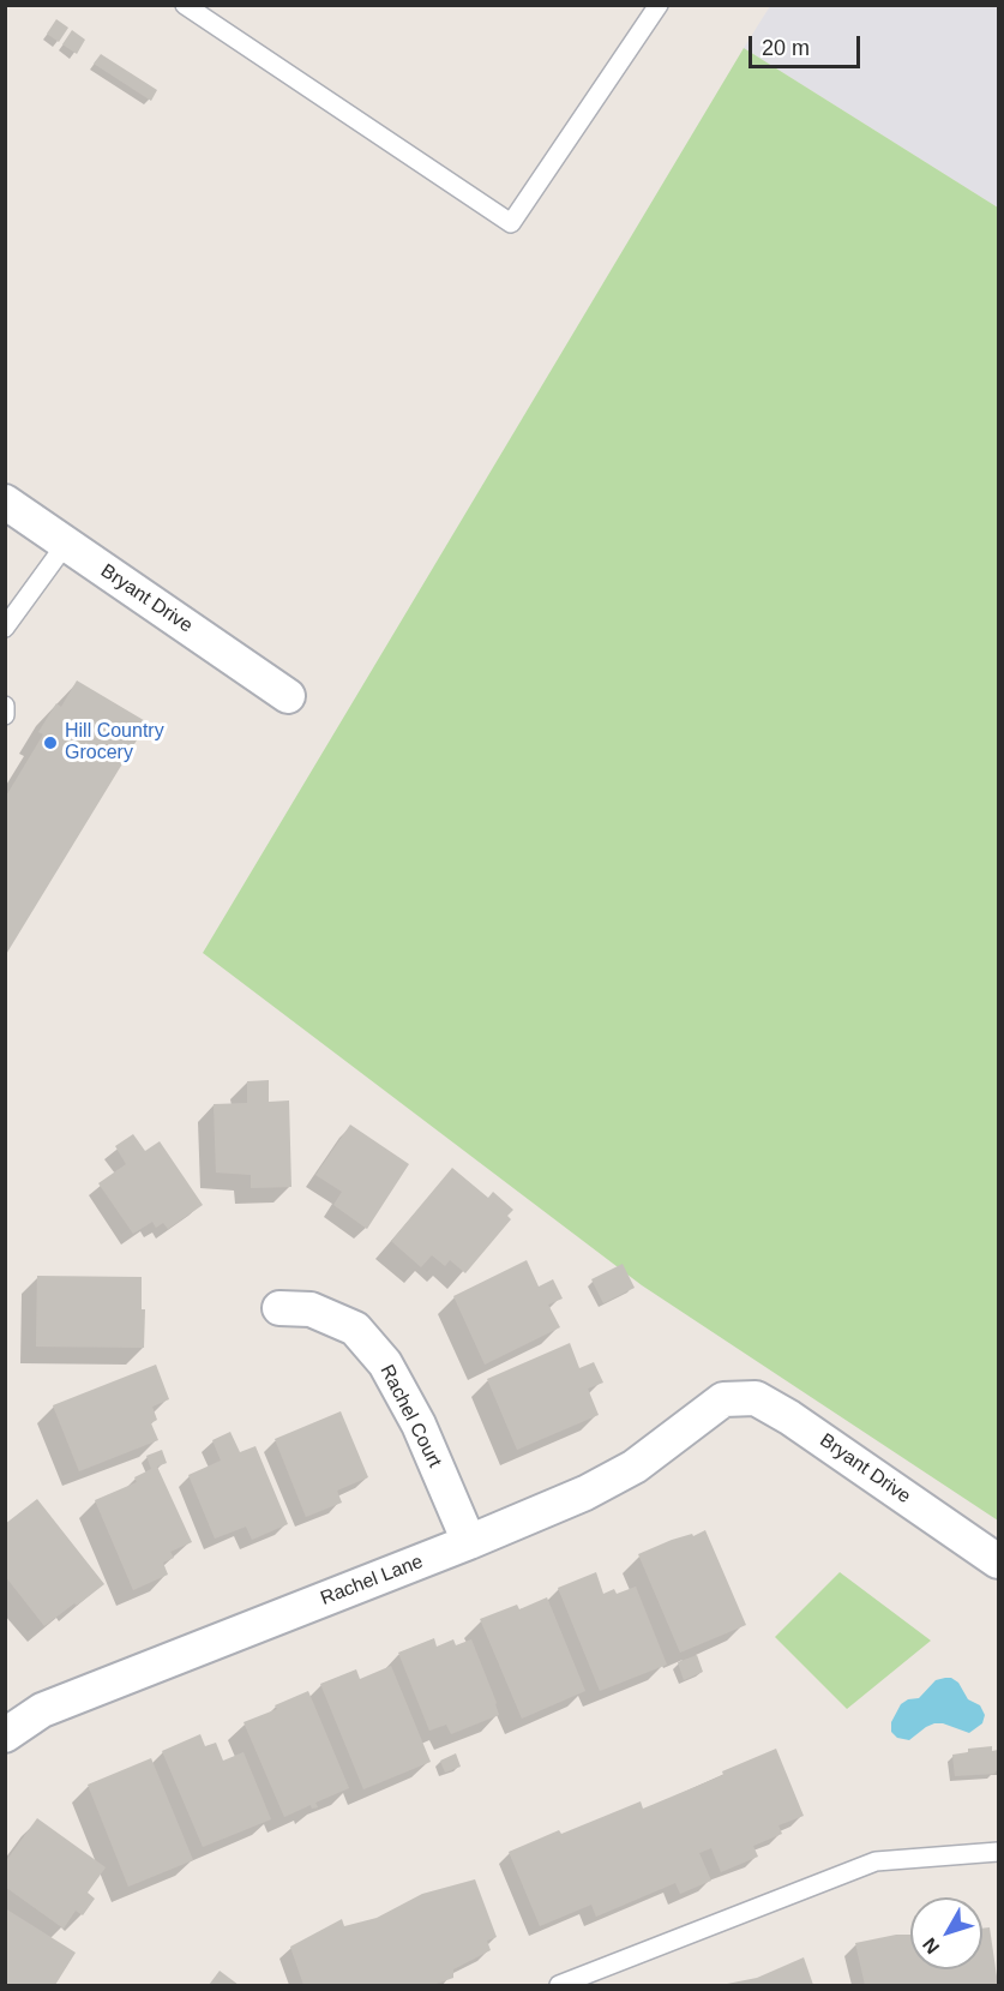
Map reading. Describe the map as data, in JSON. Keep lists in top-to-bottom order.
{
  "streets": {
    "street": ["Bryant Drive", "Rachel Court", "Rachel Lane"]
  },
  "crossings": [
    ["Bryant Drive", "Rachel Lane"],
    ["Rachel Court", "Rachel Lane"]
  ],
  "places": ["Hill Country Grocery"],
  "scale_bar": "20 m",
  "north": "bottom left"
}
